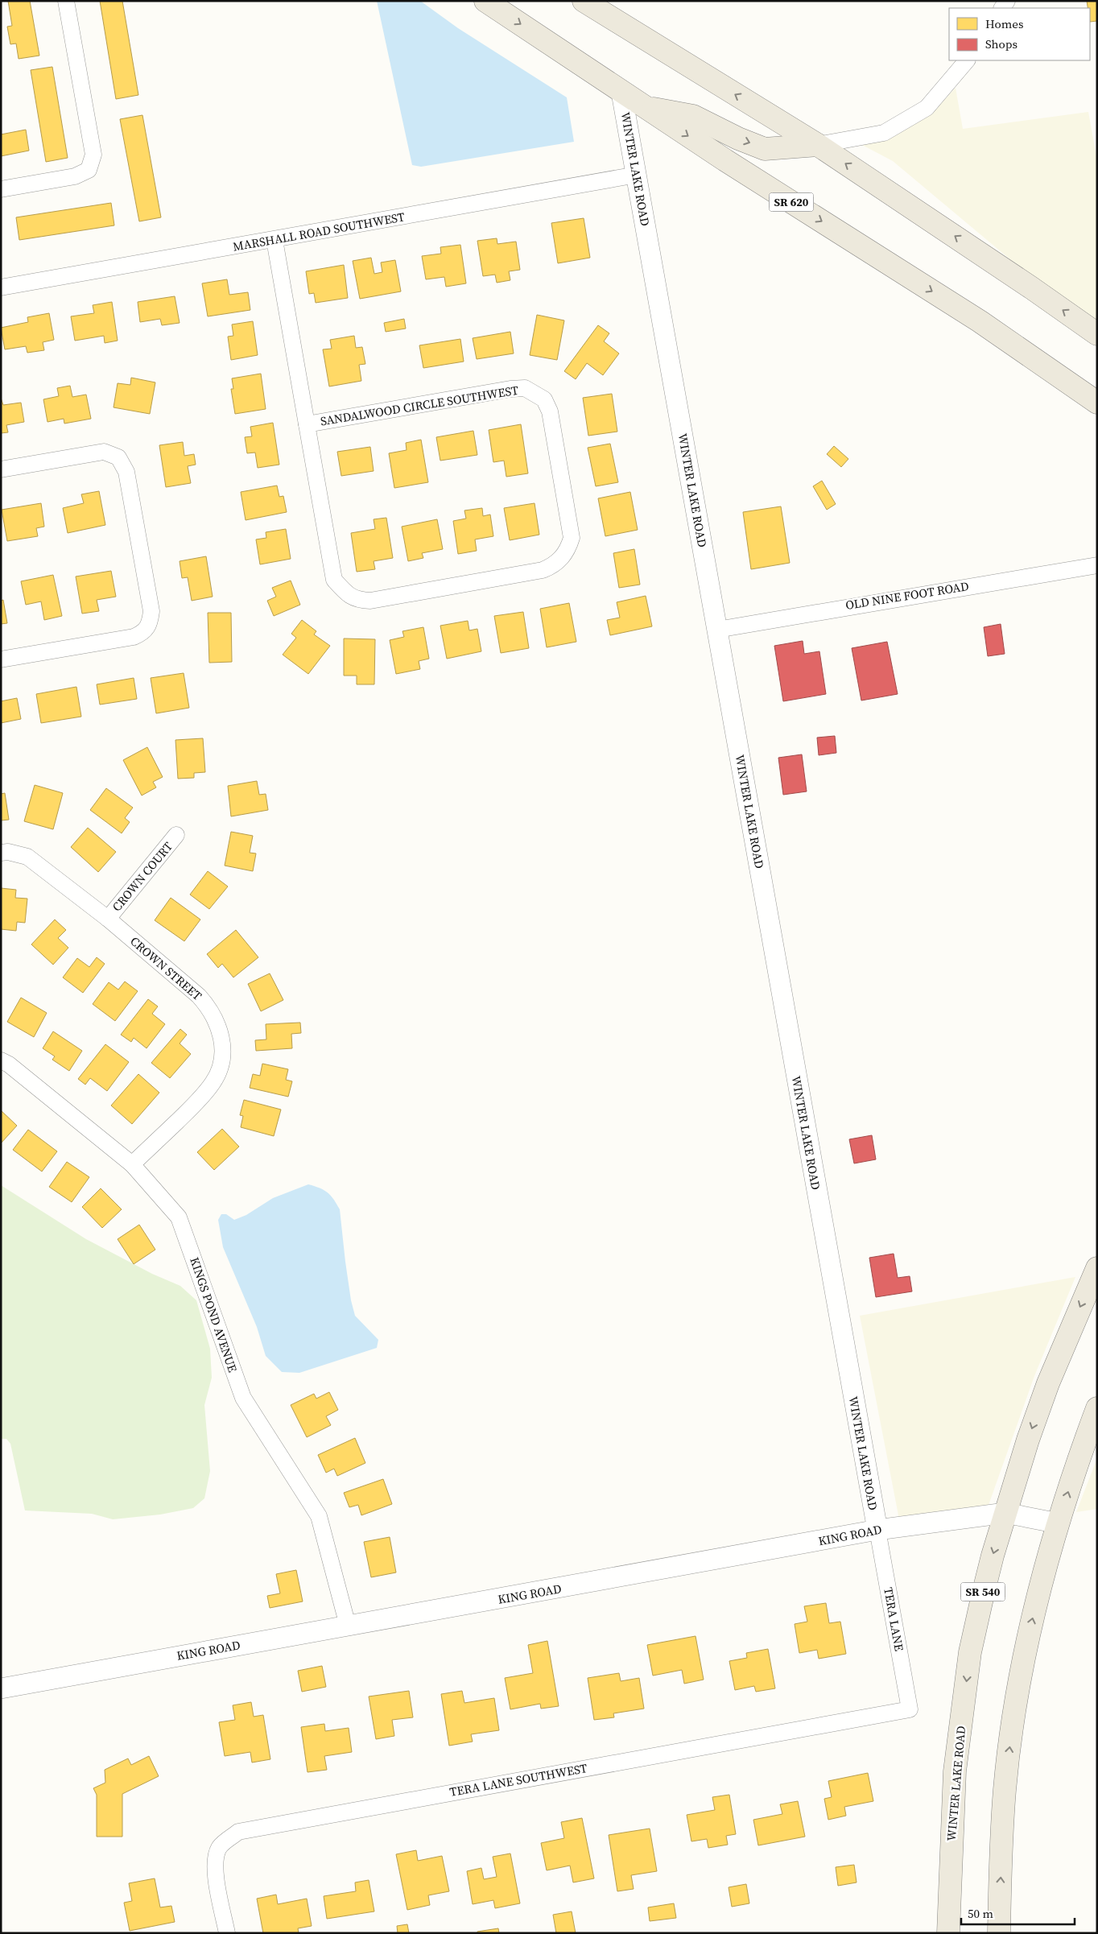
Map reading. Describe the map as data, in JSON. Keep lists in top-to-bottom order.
{
  "streets": {
    "main road": ["WINTER LAKE ROAD", "SR 620", "SR 540"],
    "street": [
      "MARSHALL ROAD SOUTHWEST",
      "SANDALWOOD CIRCLE SOUTHWEST",
      "OLD NINE FOOT ROAD",
      "CROWN COURT",
      "CROWN STREET",
      "KINGS POND AVENUE",
      "KING ROAD",
      "TERA LANE",
      "TERA LANE SOUTHWEST"
    ]
  },
  "crossings": [
    ["WINTER LAKE ROAD", "SR 620"],
    ["WINTER LAKE ROAD", "MARSHALL ROAD SOUTHWEST"],
    ["WINTER LAKE ROAD", "OLD NINE FOOT ROAD"],
    ["WINTER LAKE ROAD", "KING ROAD"],
    ["WINTER LAKE ROAD", "TERA LANE"],
    ["MARSHALL ROAD SOUTHWEST", "SANDALWOOD CIRCLE SOUTHWEST"],
    ["CROWN COURT", "CROWN STREET"],
    ["CROWN STREET", "KINGS POND AVENUE"],
    ["KINGS POND AVENUE", "KING ROAD"],
    ["KING ROAD", "TERA LANE"],
    ["TERA LANE", "TERA LANE SOUTHWEST"]
  ],
  "legend": ["Homes", "Shops"],
  "scale_bar": "50 m"
}
